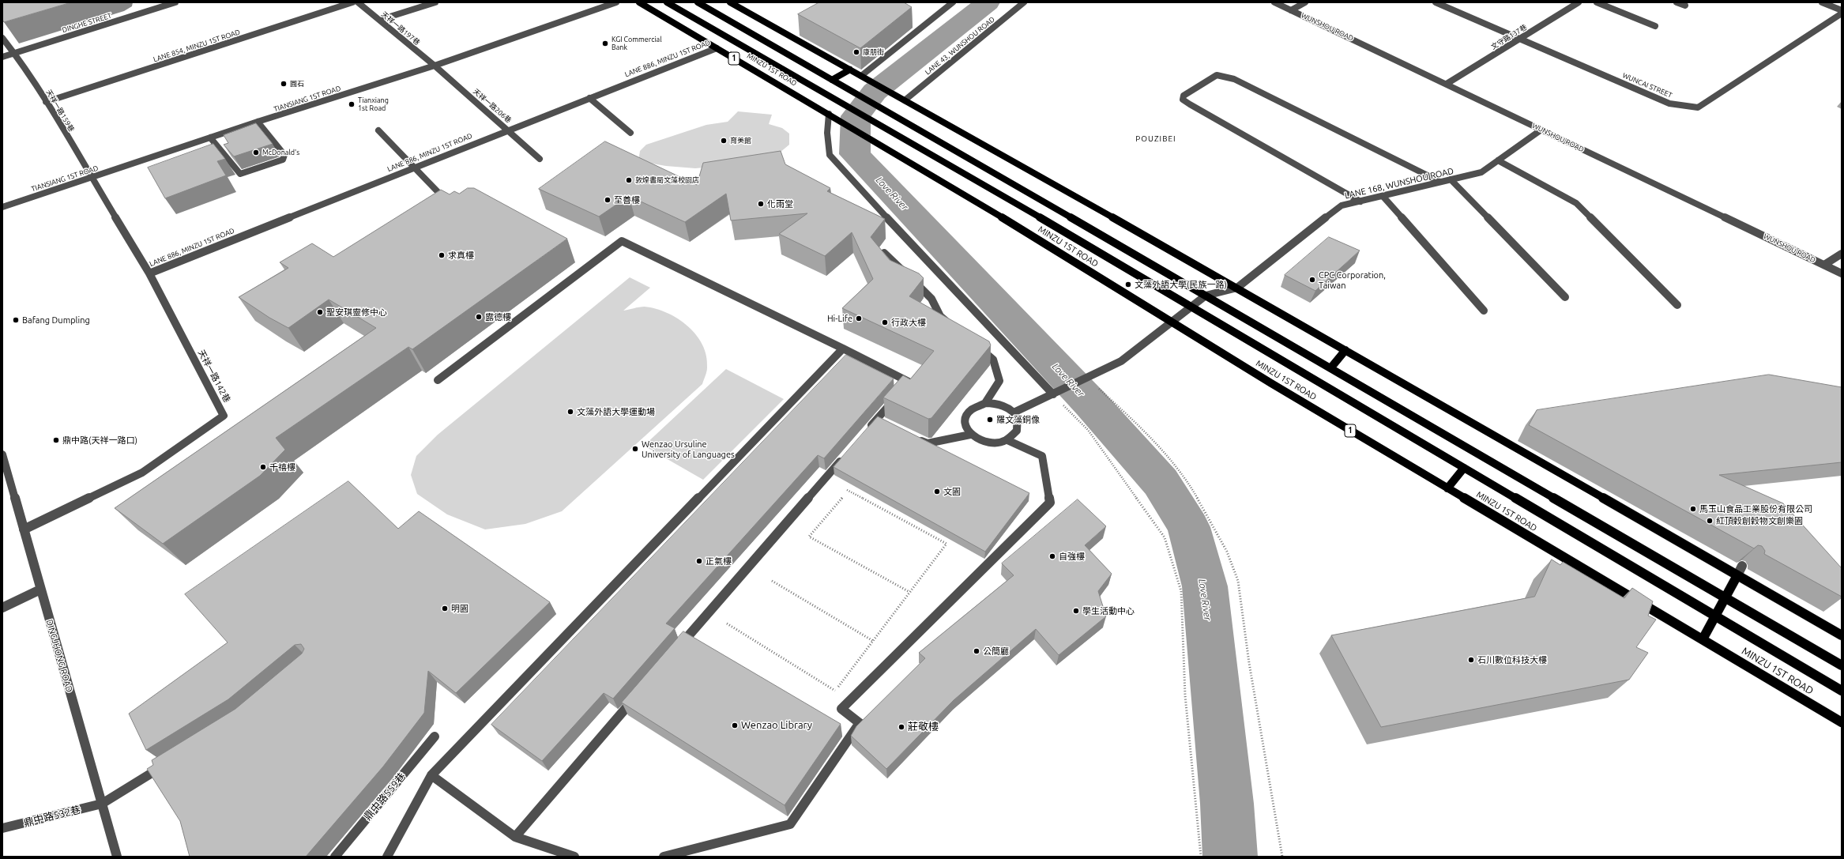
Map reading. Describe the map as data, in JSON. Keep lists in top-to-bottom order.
{
  "streets": {
    "main road": ["1", "MINZU 1ST ROAD"],
    "street": [
      "DINGHE STREET",
      "WUNSHOU ROAD",
      "天祥一路197巷",
      "文守路137巷",
      "LANE 854, MINZU 1ST ROAD",
      "LANE 43, WUNSHOU ROAD",
      "LANE 886, MINZU 1ST ROAD",
      "WUNCAI STREET",
      "TIANSIANG 1ST ROAD",
      "天祥一路206巷",
      "天祥一路159巷",
      "LANE 168, WUNSHOU ROAD",
      "天祥一路142巷",
      "DINGJHONG ROAD",
      "鼎中路559巷",
      "鼎中路532巷"
    ]
  },
  "crossings": [
    ["DINGHE STREET", "天祥一路159巷"],
    ["WUNSHOU ROAD", "文守路137巷"],
    ["WUNSHOU ROAD", "LANE 168, WUNSHOU ROAD"],
    ["天祥一路197巷", "TIANSIANG 1ST ROAD"],
    ["天祥一路197巷", "天祥一路206巷"],
    ["文守路137巷", "WUNCAI STREET"],
    ["LANE 854, MINZU 1ST ROAD", "天祥一路159巷"],
    ["LANE 886, MINZU 1ST ROAD", "MINZU 1ST ROAD"],
    ["LANE 886, MINZU 1ST ROAD", "天祥一路206巷"],
    ["LANE 886, MINZU 1ST ROAD", "天祥一路142巷"],
    ["MINZU 1ST ROAD", "LANE 168, WUNSHOU ROAD"],
    ["TIANSIANG 1ST ROAD", "天祥一路206巷"],
    ["TIANSIANG 1ST ROAD", "天祥一路159巷"],
    ["TIANSIANG 1ST ROAD", "天祥一路142巷"],
    ["天祥一路159巷", "天祥一路142巷"],
    ["天祥一路142巷", "DINGJHONG ROAD"],
    ["DINGJHONG ROAD", "鼎中路532巷"]
  ],
  "districts": ["POUZIBEI"],
  "water": ["Love River"],
  "places": [
    "KGI Commercial Bank",
    "康朋街",
    "圓石",
    "Tianxiang 1st Road",
    "育美館",
    "McDonald's",
    "敦煌書局文藻校園店",
    "至善樓",
    "化雨堂",
    "求真樓",
    "CPC Corporation, Taiwan",
    "文藻外語大學(民族一路)",
    "聖安琪靈修中心",
    "露德樓",
    "Hi-Life",
    "Bafang Dumpling",
    "行政大樓",
    "文藻外語大學運動場",
    "羅文藻銅像",
    "鼎中路(天祥一路口)",
    "Wenzao Ursuline University of Languages",
    "千禧樓",
    "文園",
    "馬玉山食品工業股份有限公司",
    "紅頂穀創穀物文創樂園",
    "自強樓",
    "正氣樓",
    "明園",
    "學生活動中心",
    "公簡廳",
    "石川數位科技大樓",
    "Wenzao Library",
    "莊敬樓"
  ]
}
